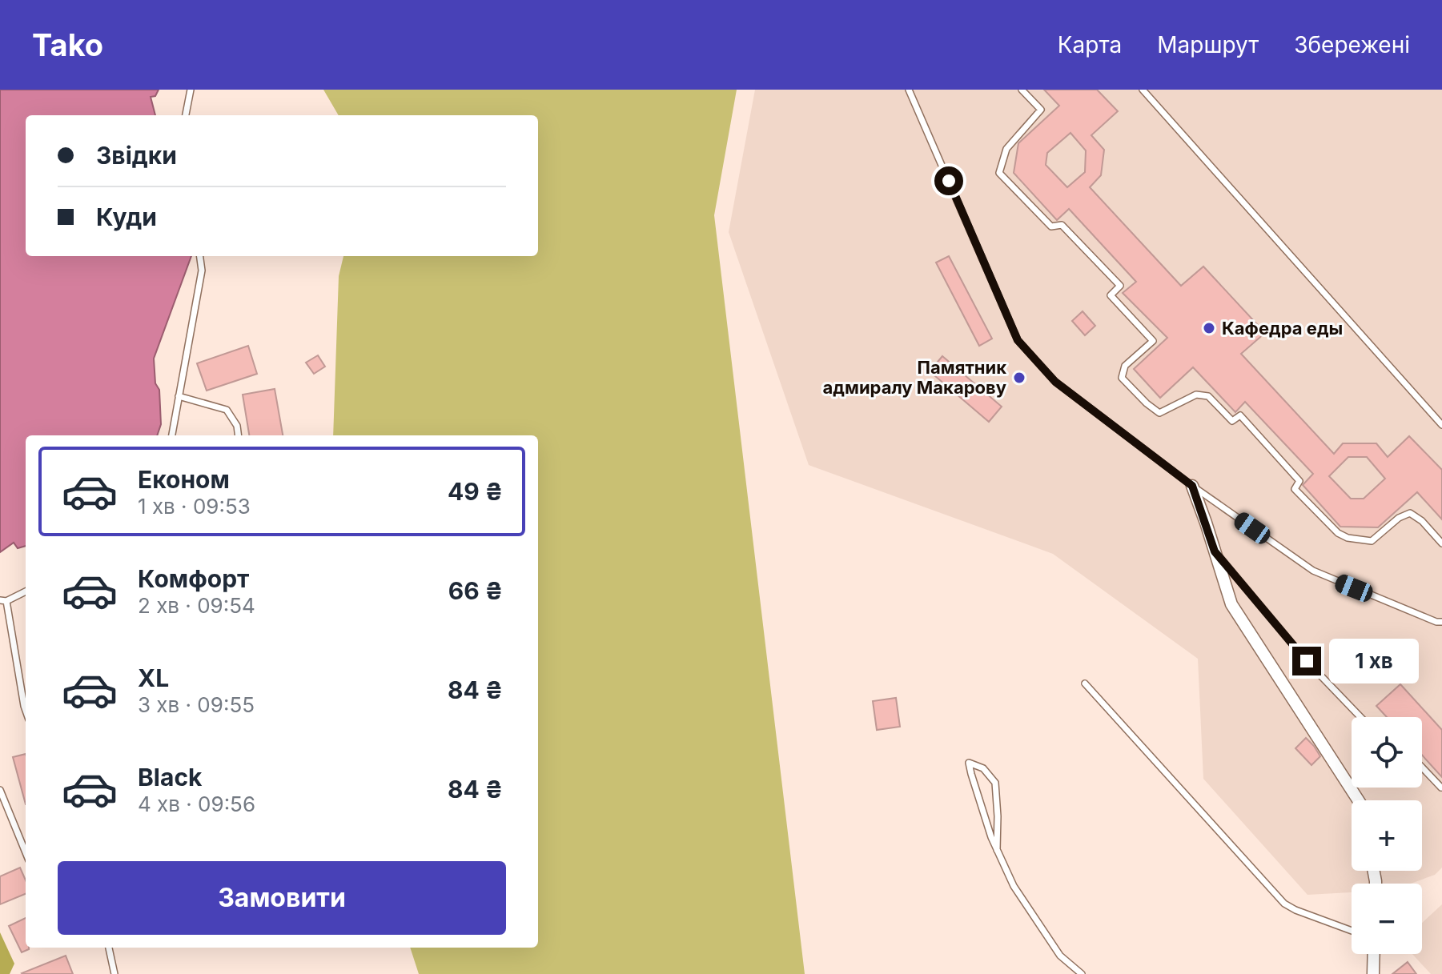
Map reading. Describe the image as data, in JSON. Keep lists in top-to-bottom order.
{
  "places": ["Кафедра еды", "Памятник адмиралу Макарову"],
  "page": {
    "header": "Tako",
    "nav": ["Карта", "Маршрут", "Збережені"],
    "banner": ["Звідки", "Куди"],
    "list": [
      {
        "name": "Економ",
        "note": "1 хв · 09:53",
        "value": "49 ₴"
      },
      {
        "name": "Комфорт",
        "note": "2 хв · 09:54",
        "value": "66 ₴"
      },
      {
        "name": "XL",
        "note": "3 хв · 09:55",
        "value": "84 ₴"
      },
      {
        "name": "Black",
        "note": "4 хв · 09:56",
        "value": "84 ₴"
      }
    ],
    "bubble": "1 хв",
    "map_buttons": ["+", "−"],
    "buttons": "Замовити"
  }
}
